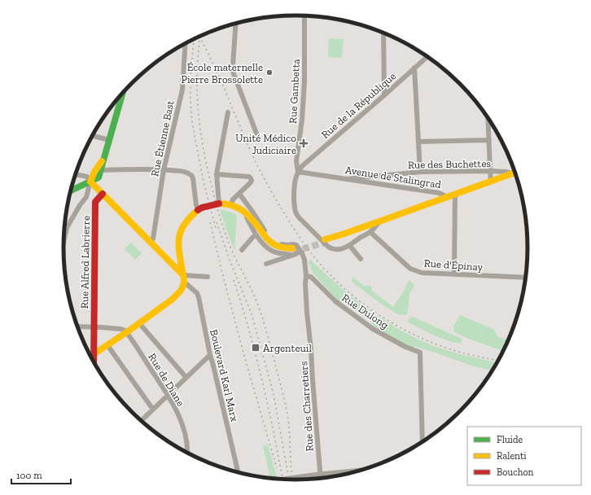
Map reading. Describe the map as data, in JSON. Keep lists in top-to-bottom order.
{
  "streets": {
    "main road": ["Avenue de Stalingrad", "Rue Alfred Labrierre"],
    "street": [
      "Rue Gambetta",
      "Rue de la République",
      "Rue Étienne Bast",
      "Rue des Buchettes",
      "Rue d'Épinay",
      "Rue Dulong",
      "Boulevard Karl Marx",
      "Rue de Diane",
      "Rue des Charretiers"
    ]
  },
  "crossings": [
    ["Rue Gambetta", "Rue de la République"],
    ["Rue Gambetta", "Avenue de Stalingrad"],
    ["Rue de la République", "Avenue de Stalingrad"],
    ["Rue des Buchettes", "Avenue de Stalingrad"],
    ["Rue Dulong", "Rue des Charretiers"]
  ],
  "places": {
    "other": ["École maternelle Pierre Brossolette"],
    "health": ["Unité Médico Judiciaire"],
    "transit": ["Argenteuil"]
  },
  "legend": ["Fluide", "Ralenti", "Bouchon"],
  "scale_bar": "100 m"
}
